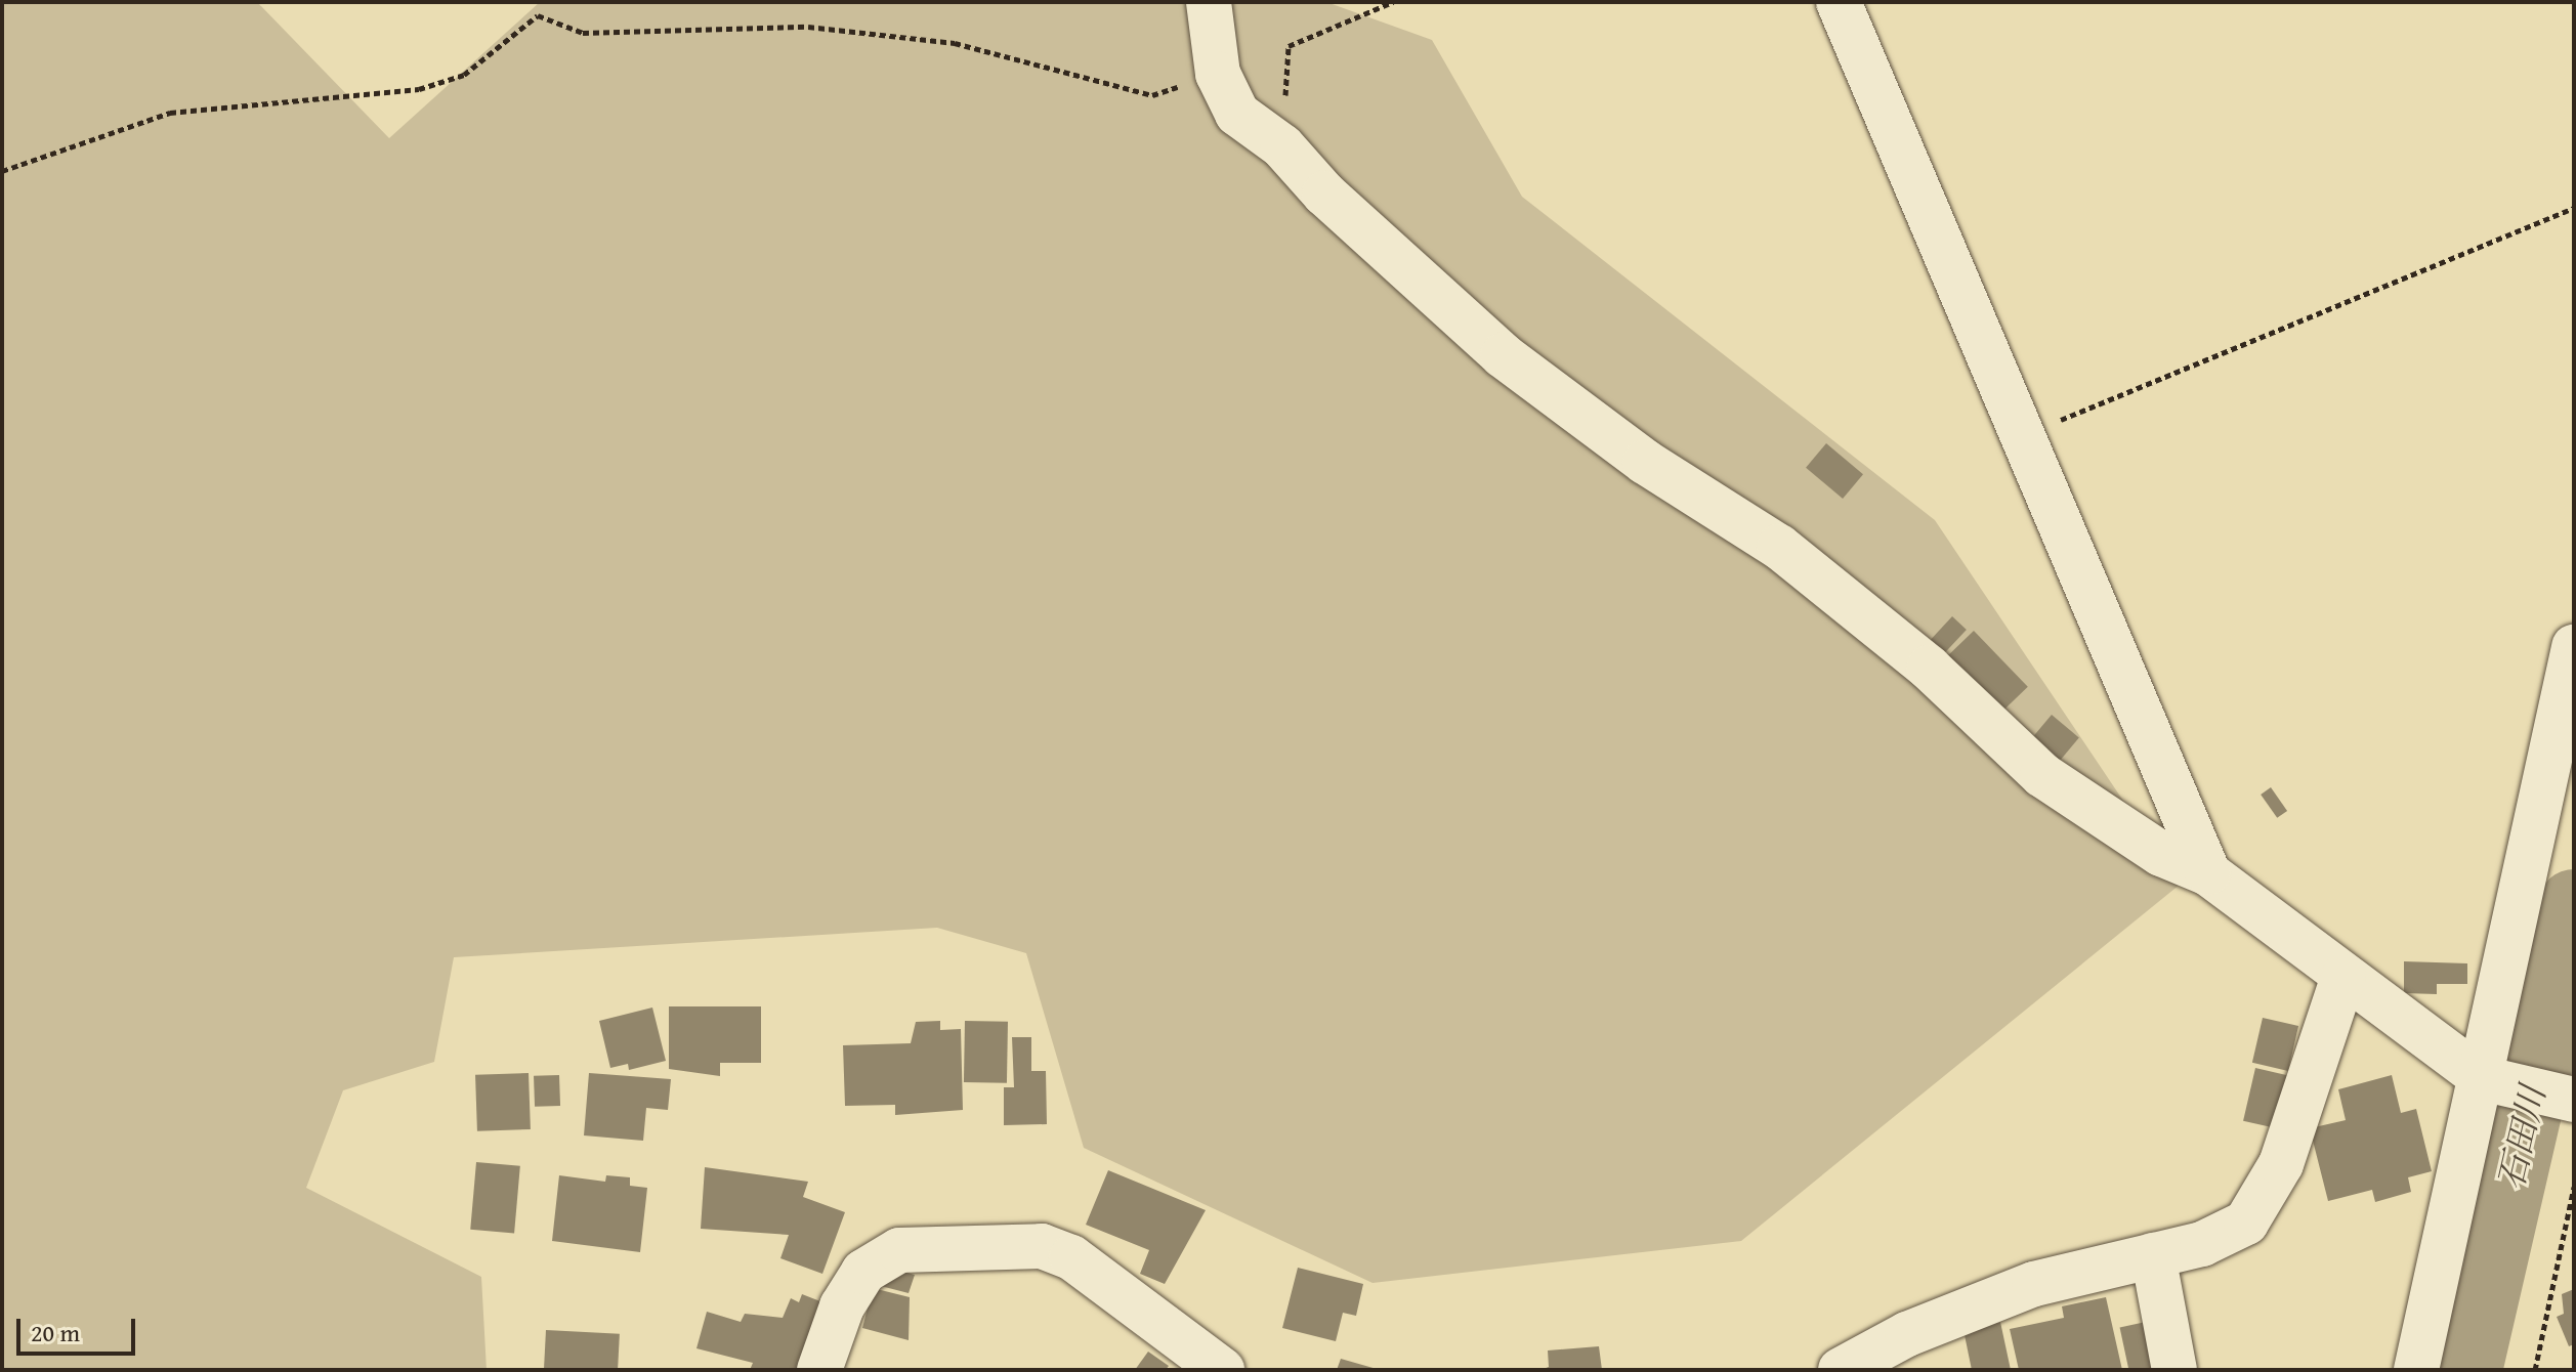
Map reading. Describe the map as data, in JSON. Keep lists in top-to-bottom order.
{
  "water": ["石田川"],
  "scale_bar": "20 m"
}
